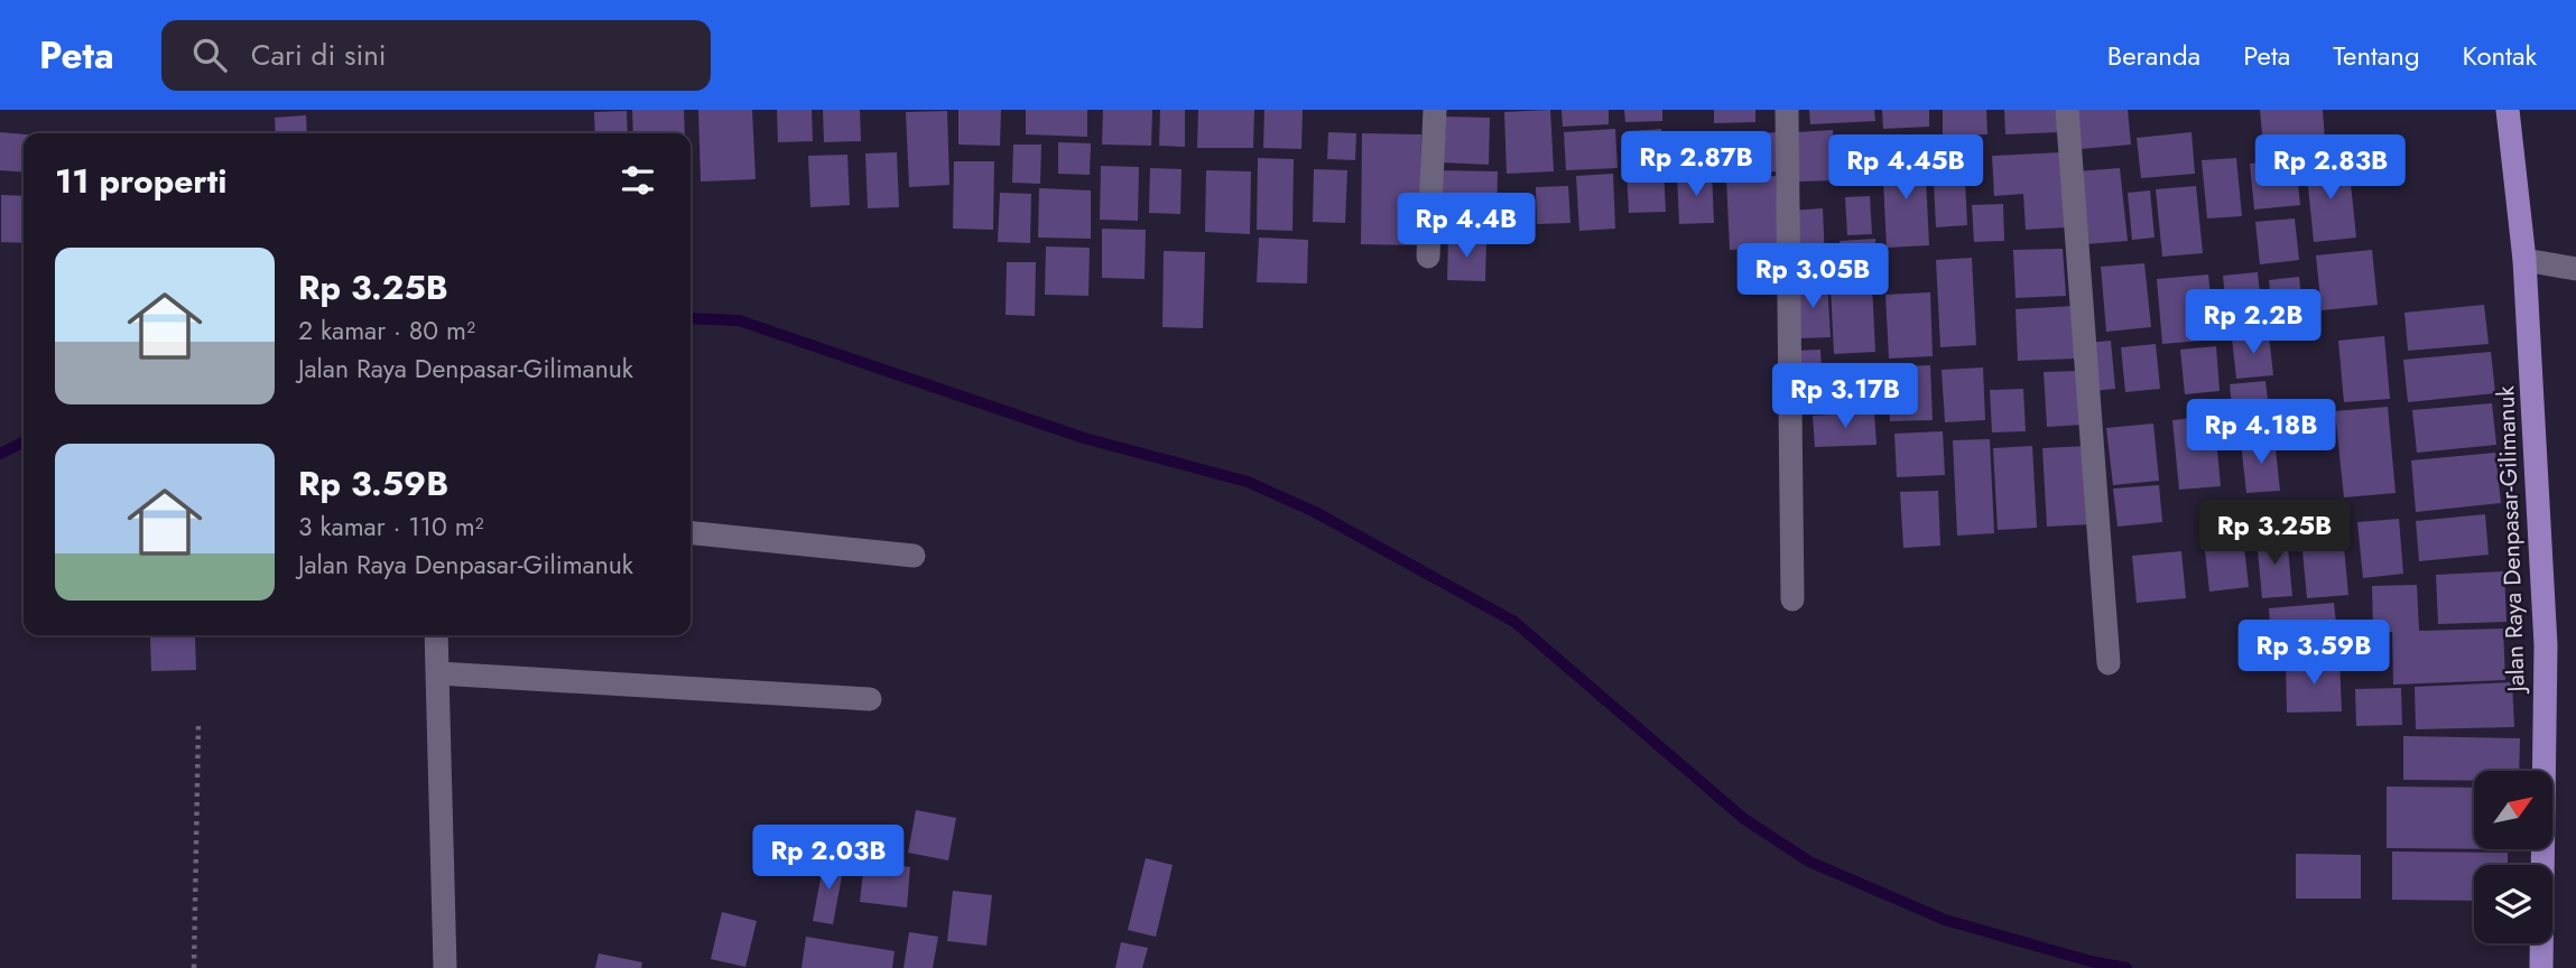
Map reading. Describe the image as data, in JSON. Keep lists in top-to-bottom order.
{
  "streets": {
    "highway": ["Jalan Raya Denpasar-Gilimanuk"]
  },
  "north": "top right",
  "page": {
    "header": "Peta",
    "search": "Cari di sini",
    "nav": [
      "Beranda",
      "Peta",
      "Tentang",
      "Kontak"
    ],
    "price": [
      "Rp 2.87B",
      "Rp 4.45B",
      "Rp 2.83B",
      "Rp 4.4B",
      "Rp 3.05B",
      "Rp 2.2B",
      "Rp 3.17B",
      "Rp 4.18B",
      "Rp 3.25B",
      "Rp 3.59B",
      "Rp 2.03B"
    ],
    "heading": "11 properti",
    "list": [
      {
        "name": "Rp 3.25B",
        "note": "2 kamar · 80 m² · Jalan Raya Denpasar-Gilimanuk"
      },
      {
        "name": "Rp 3.59B",
        "note": "3 kamar · 110 m² · Jalan Raya Denpasar-Gilimanuk"
      }
    ]
  }
}
